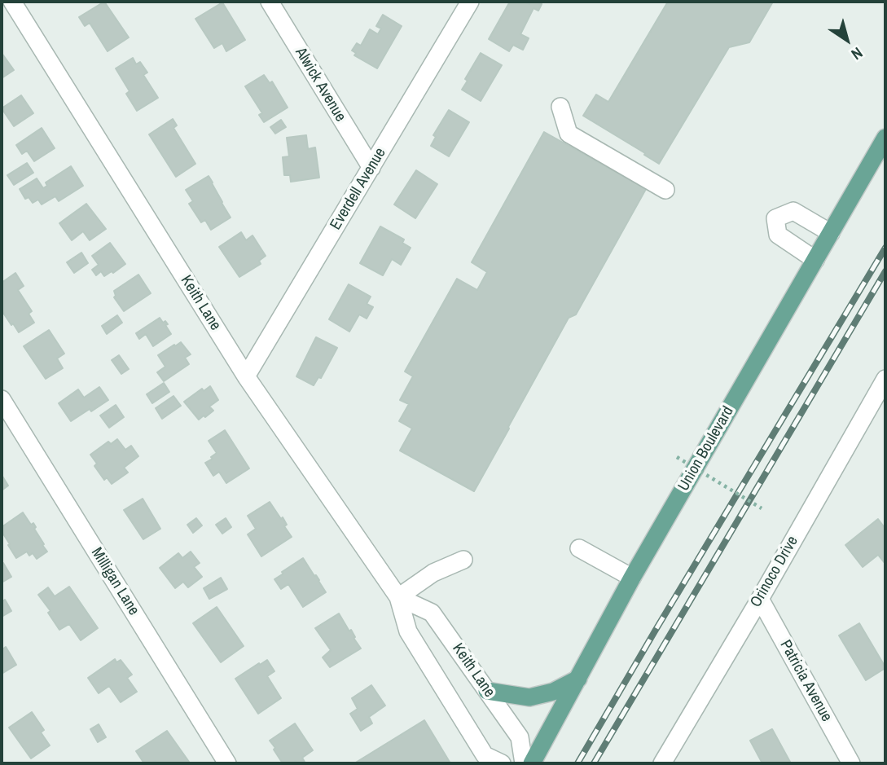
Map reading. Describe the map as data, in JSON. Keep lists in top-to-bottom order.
{
  "streets": {
    "main road": ["Union Boulevard"],
    "street": [
      "Alwick Avenue",
      "Everdell Avenue",
      "Keith Lane",
      "Orinoco Drive",
      "Milligan Lane",
      "Patricia Avenue"
    ]
  },
  "crossings": [
    ["Alwick Avenue", "Everdell Avenue"],
    ["Everdell Avenue", "Keith Lane"],
    ["Orinoco Drive", "Patricia Avenue"]
  ],
  "north": "bottom right"
}
